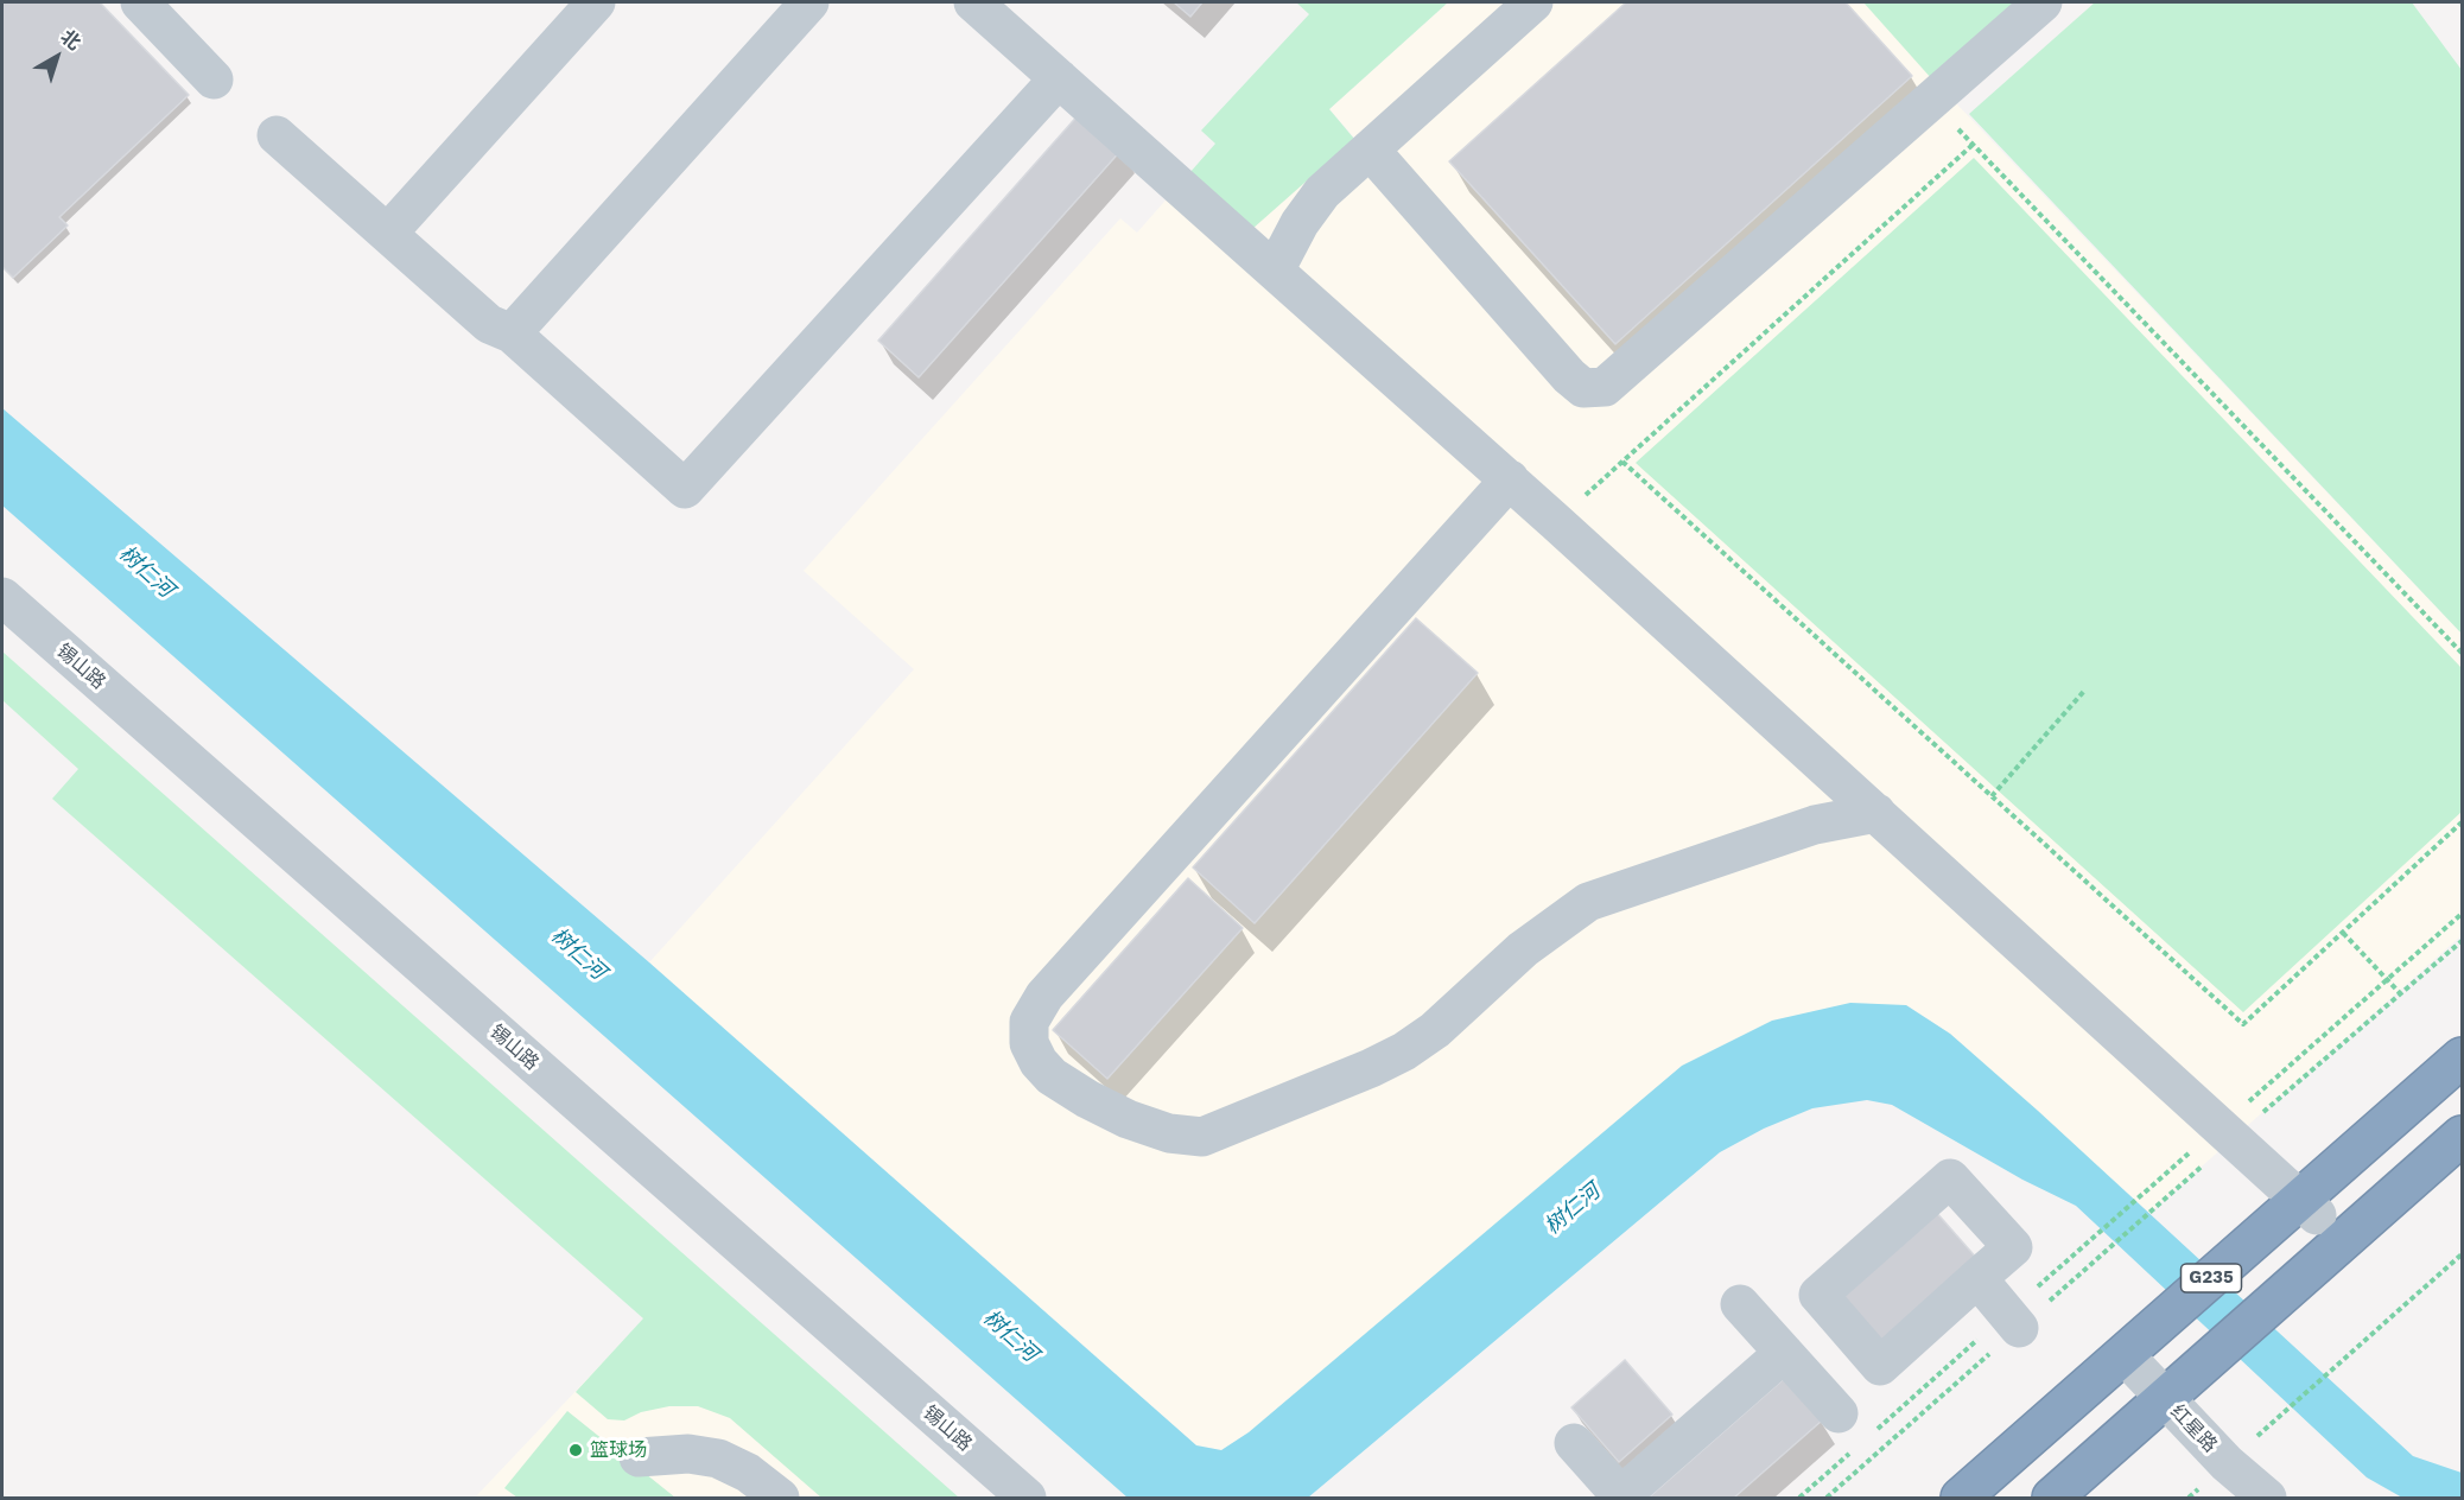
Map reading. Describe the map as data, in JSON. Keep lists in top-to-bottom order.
{
  "streets": {
    "highway": ["G235"],
    "street": ["锡山路", "红星路"]
  },
  "crossings": [
    ["G235", "红星路"]
  ],
  "water": ["树仁河"],
  "places": ["篮球场"],
  "north": "top right"
}
